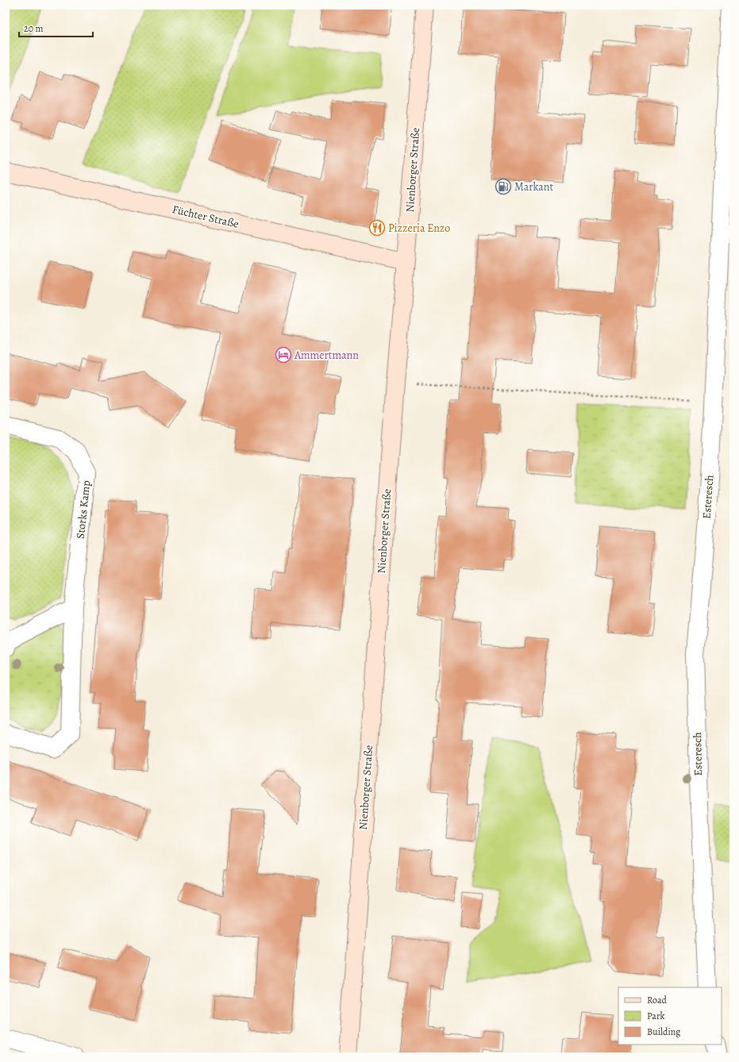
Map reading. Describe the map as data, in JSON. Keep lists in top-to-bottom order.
{
  "streets": {
    "main road": ["Nienborger Straße", "Füchter Straße"],
    "street": ["Esteresch", "Storks Kamp"]
  },
  "crossings": [
    ["Nienborger Straße", "Füchter Straße"]
  ],
  "places": {
    "fuel station": ["Markant"],
    "restaurant": ["Pizzeria Enzo"],
    "hotel": ["Ammertmann"]
  },
  "legend": ["Road", "Park", "Building"],
  "scale_bar": "20 m"
}
